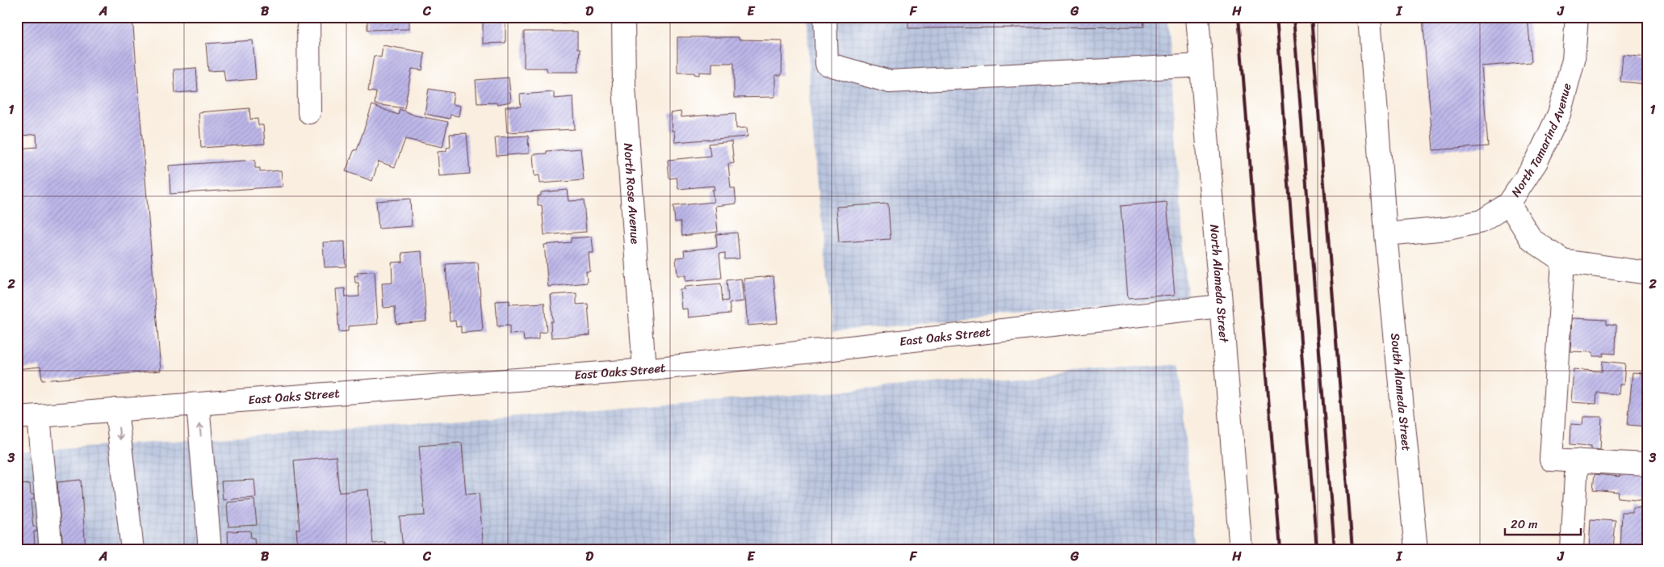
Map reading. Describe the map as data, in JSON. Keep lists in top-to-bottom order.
{
  "streets": {
    "street": [
      "North Tamarind Avenue",
      "North Rose Avenue",
      "North Alameda Street",
      "East Oaks Street",
      "South Alameda Street"
    ]
  },
  "crossings": [
    ["North Tamarind Avenue", "South Alameda Street"],
    ["North Rose Avenue", "East Oaks Street"],
    ["North Alameda Street", "East Oaks Street"]
  ],
  "scale_bar": "20 m",
  "grid": {
    "columns": [
      "A",
      "B",
      "C",
      "D",
      "E",
      "F",
      "G",
      "H",
      "I",
      "J"
    ],
    "rows": ["1", "2", "3"]
  }
}
